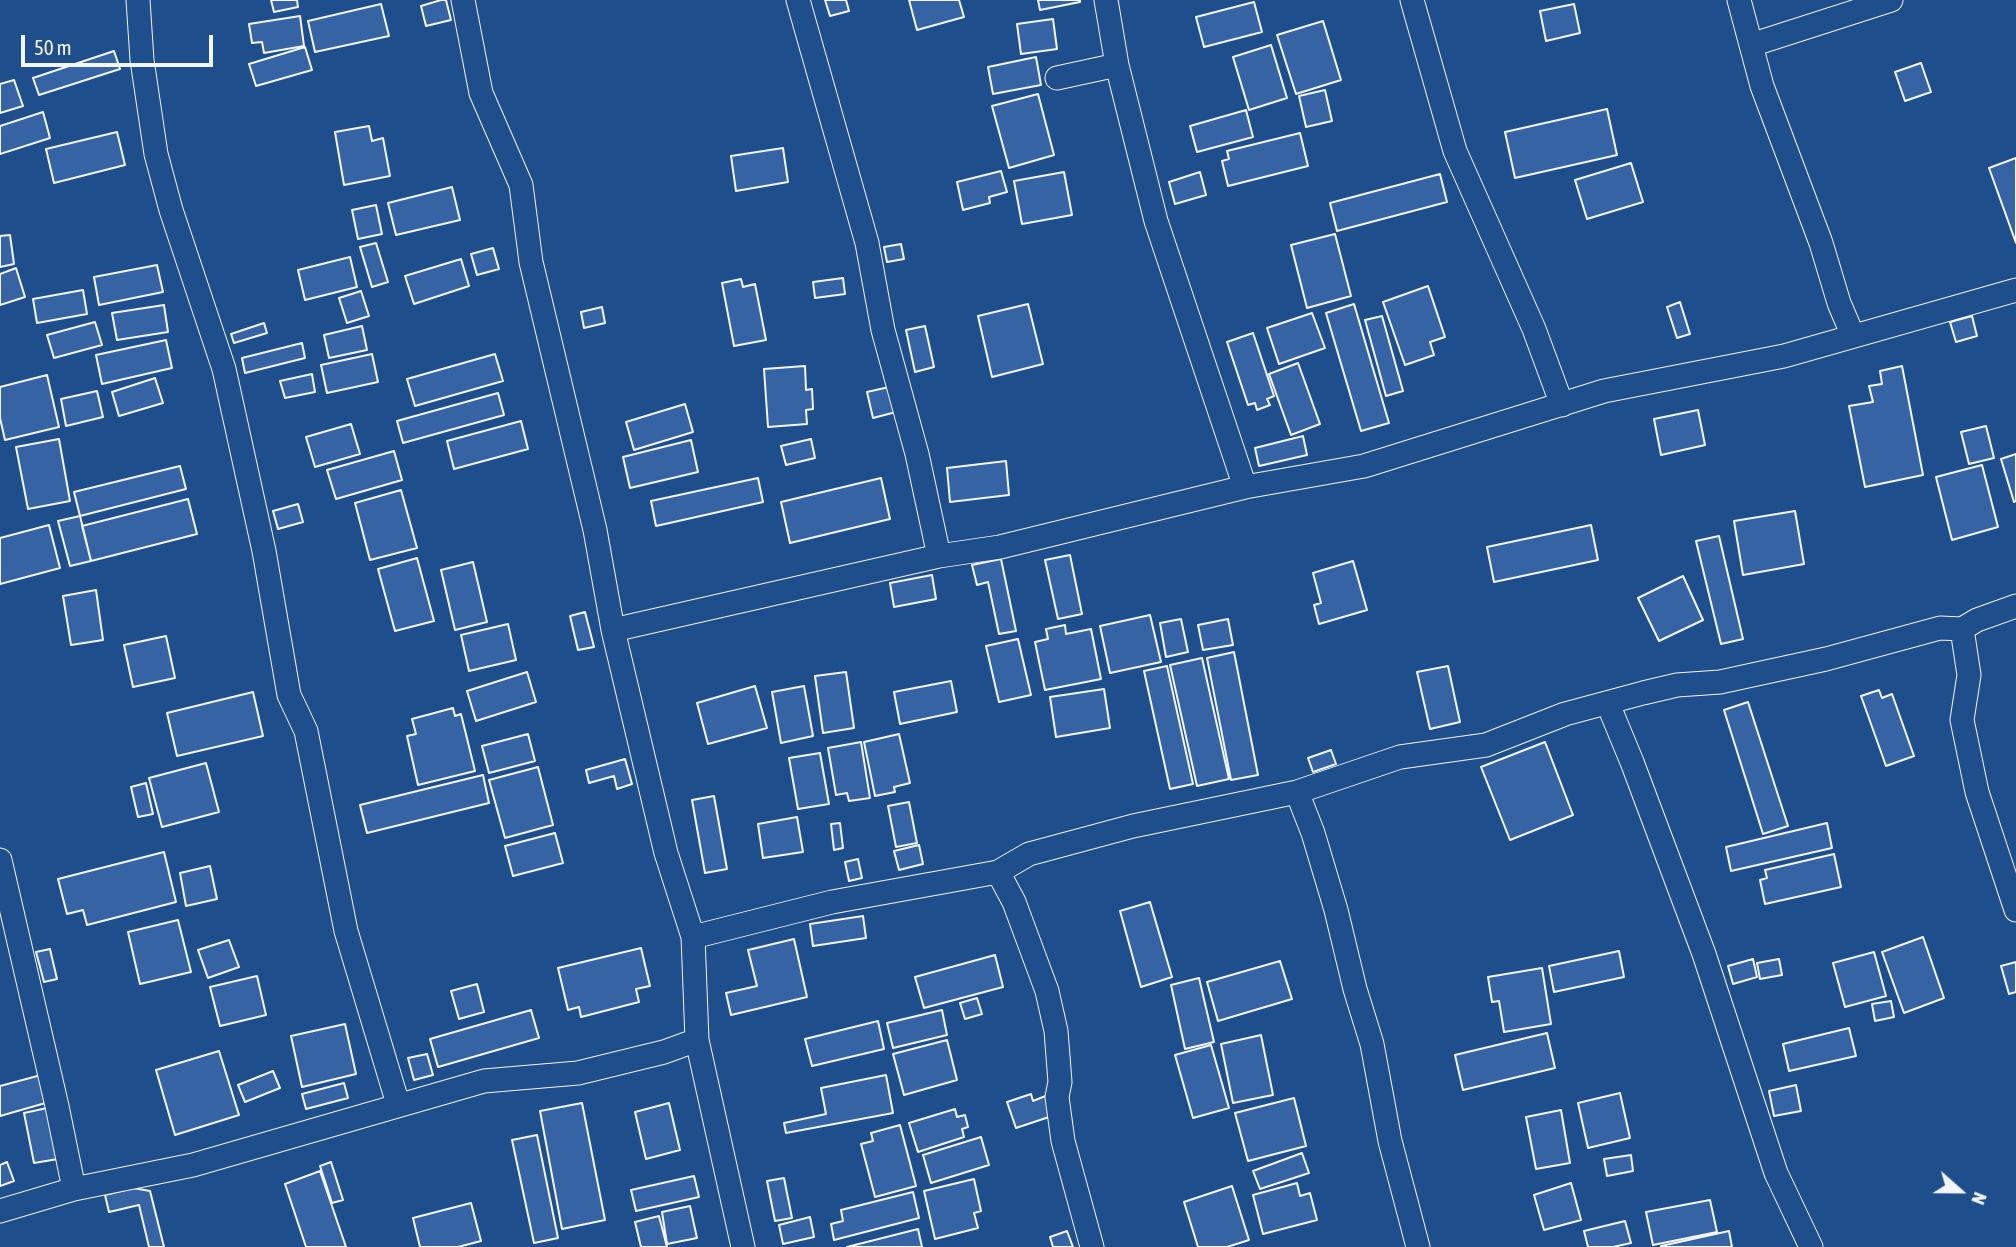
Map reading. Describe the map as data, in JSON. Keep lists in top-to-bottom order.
{
  "scale_bar": "50 m",
  "north": "right"
}
